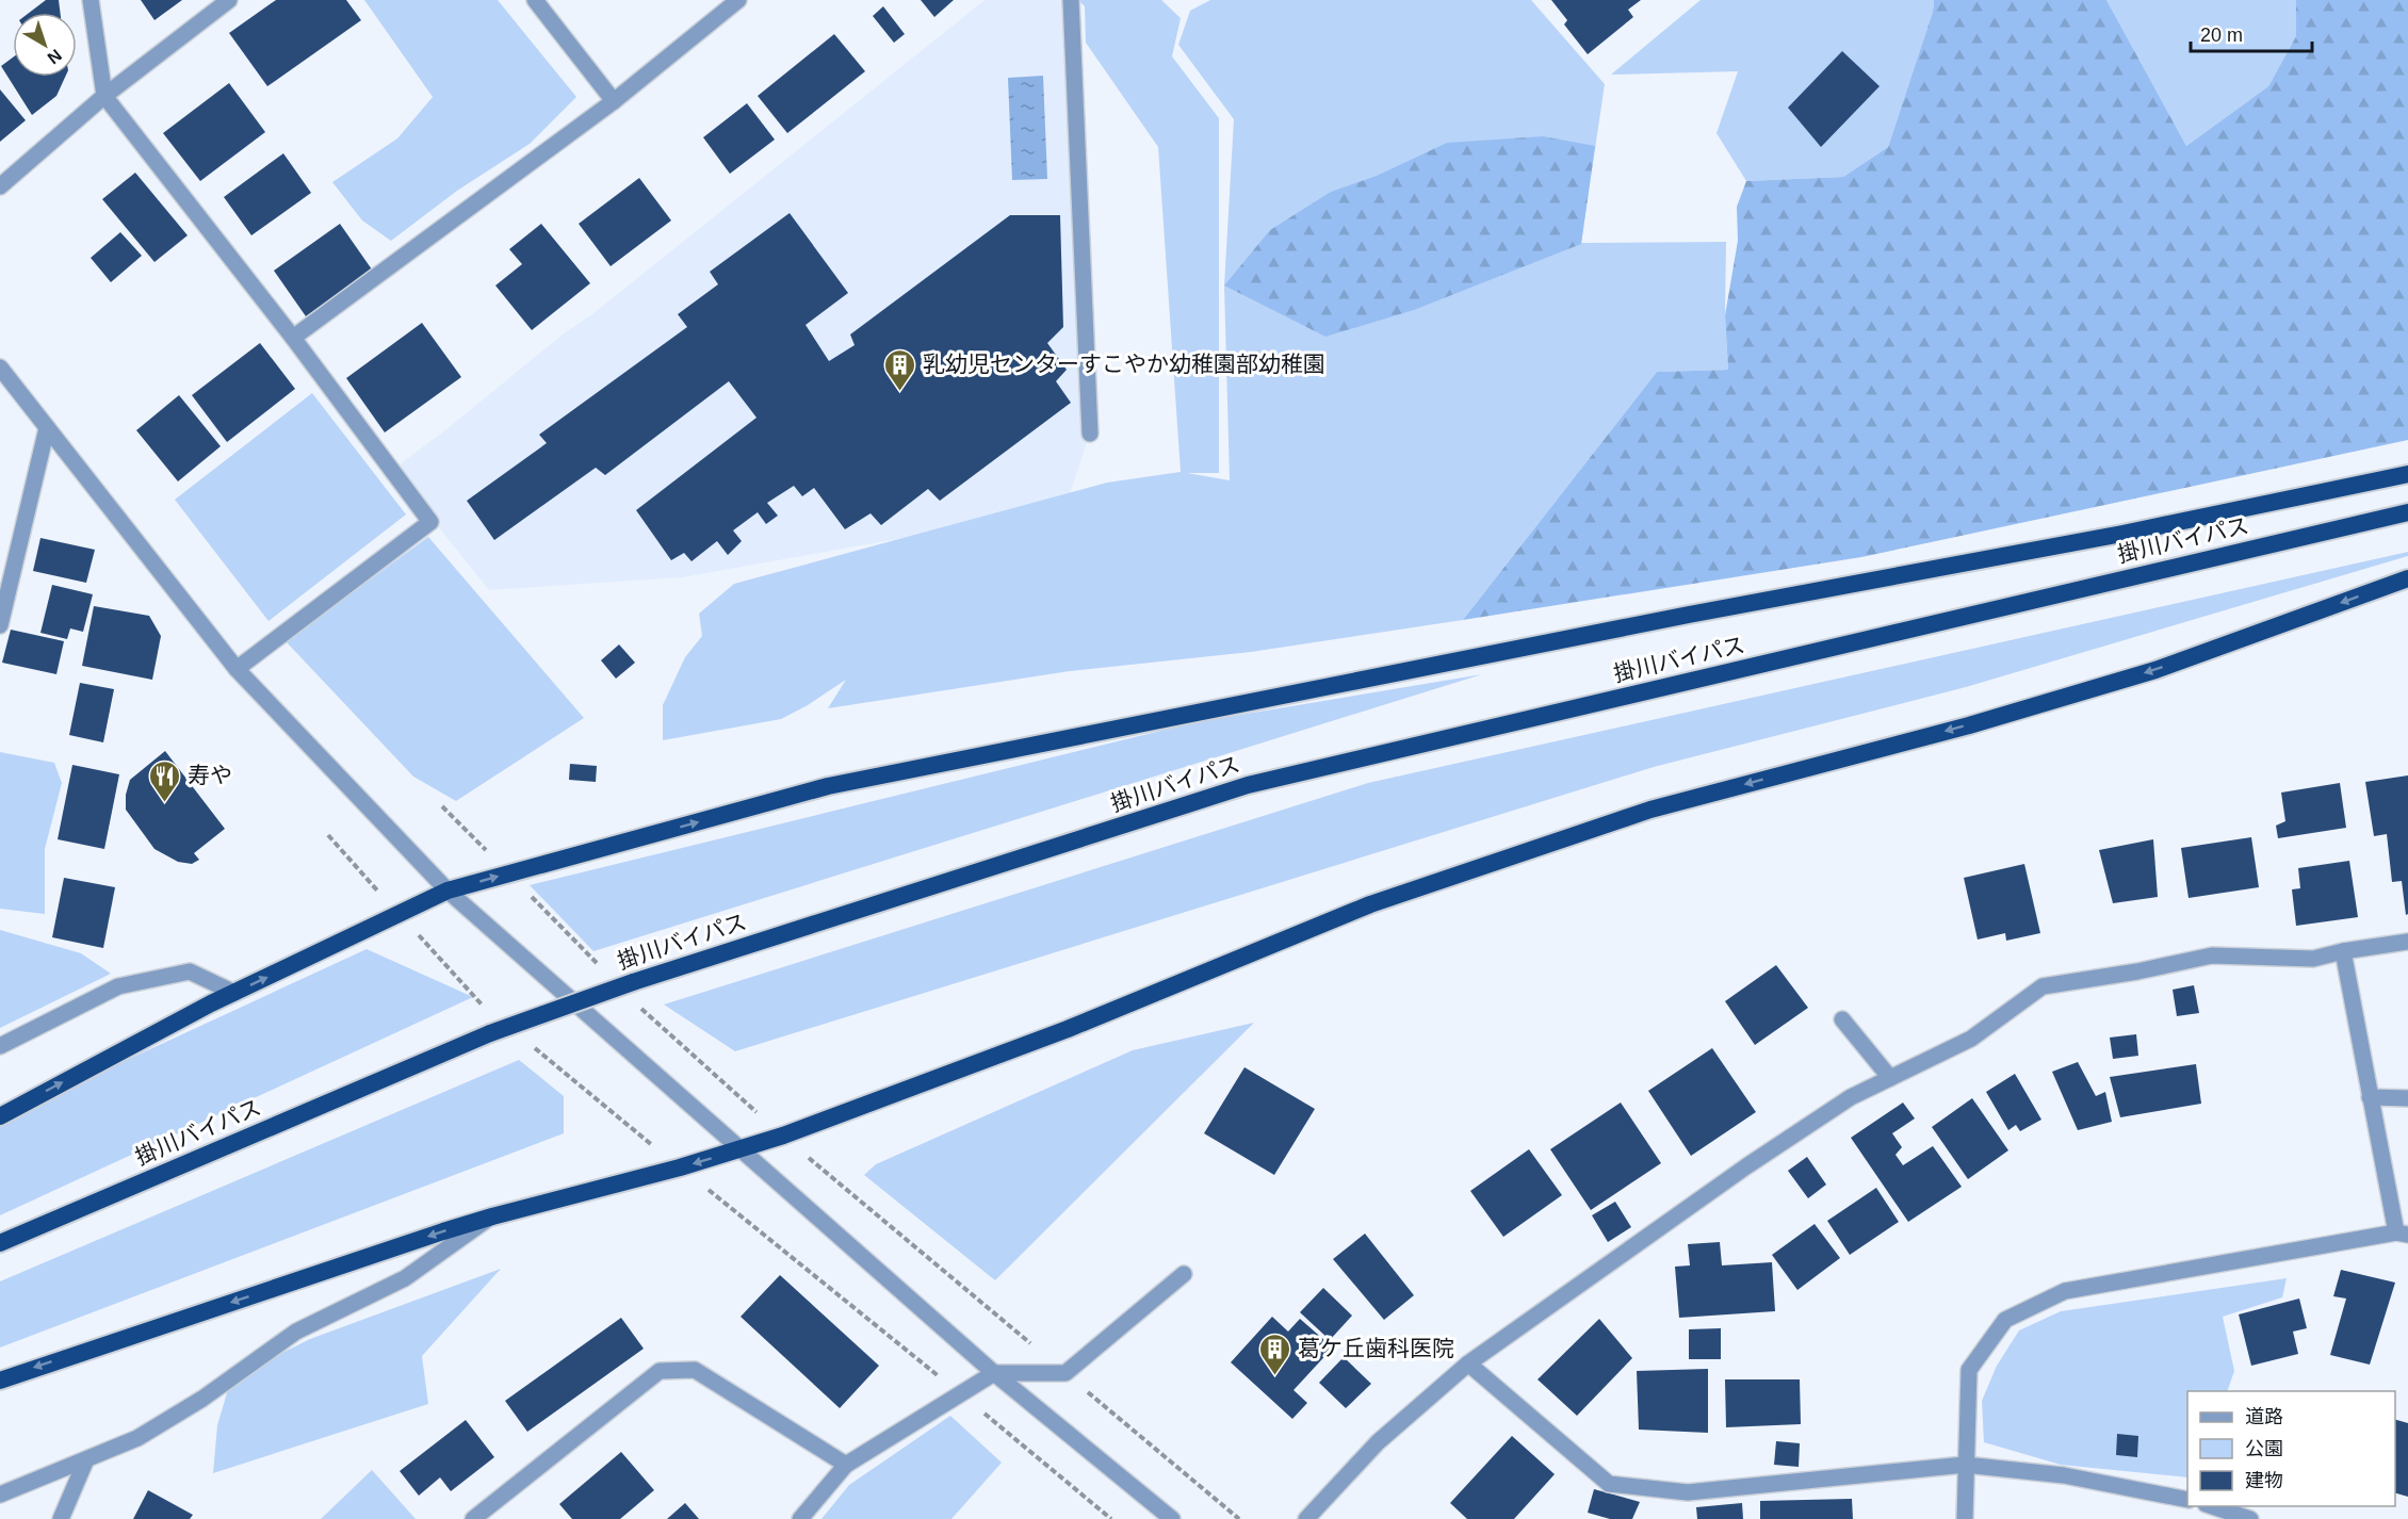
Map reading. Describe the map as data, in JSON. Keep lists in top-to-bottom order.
{
  "streets": {
    "highway": ["掛川バイパス"]
  },
  "places": {
    "building": ["乳幼児センターすこやか幼稚園部幼稚園", "葛ケ丘歯科医院"],
    "restaurant": ["寿や"]
  },
  "legend": ["道路", "公園", "建物"],
  "scale_bar": "20 m",
  "north": "bottom right"
}
